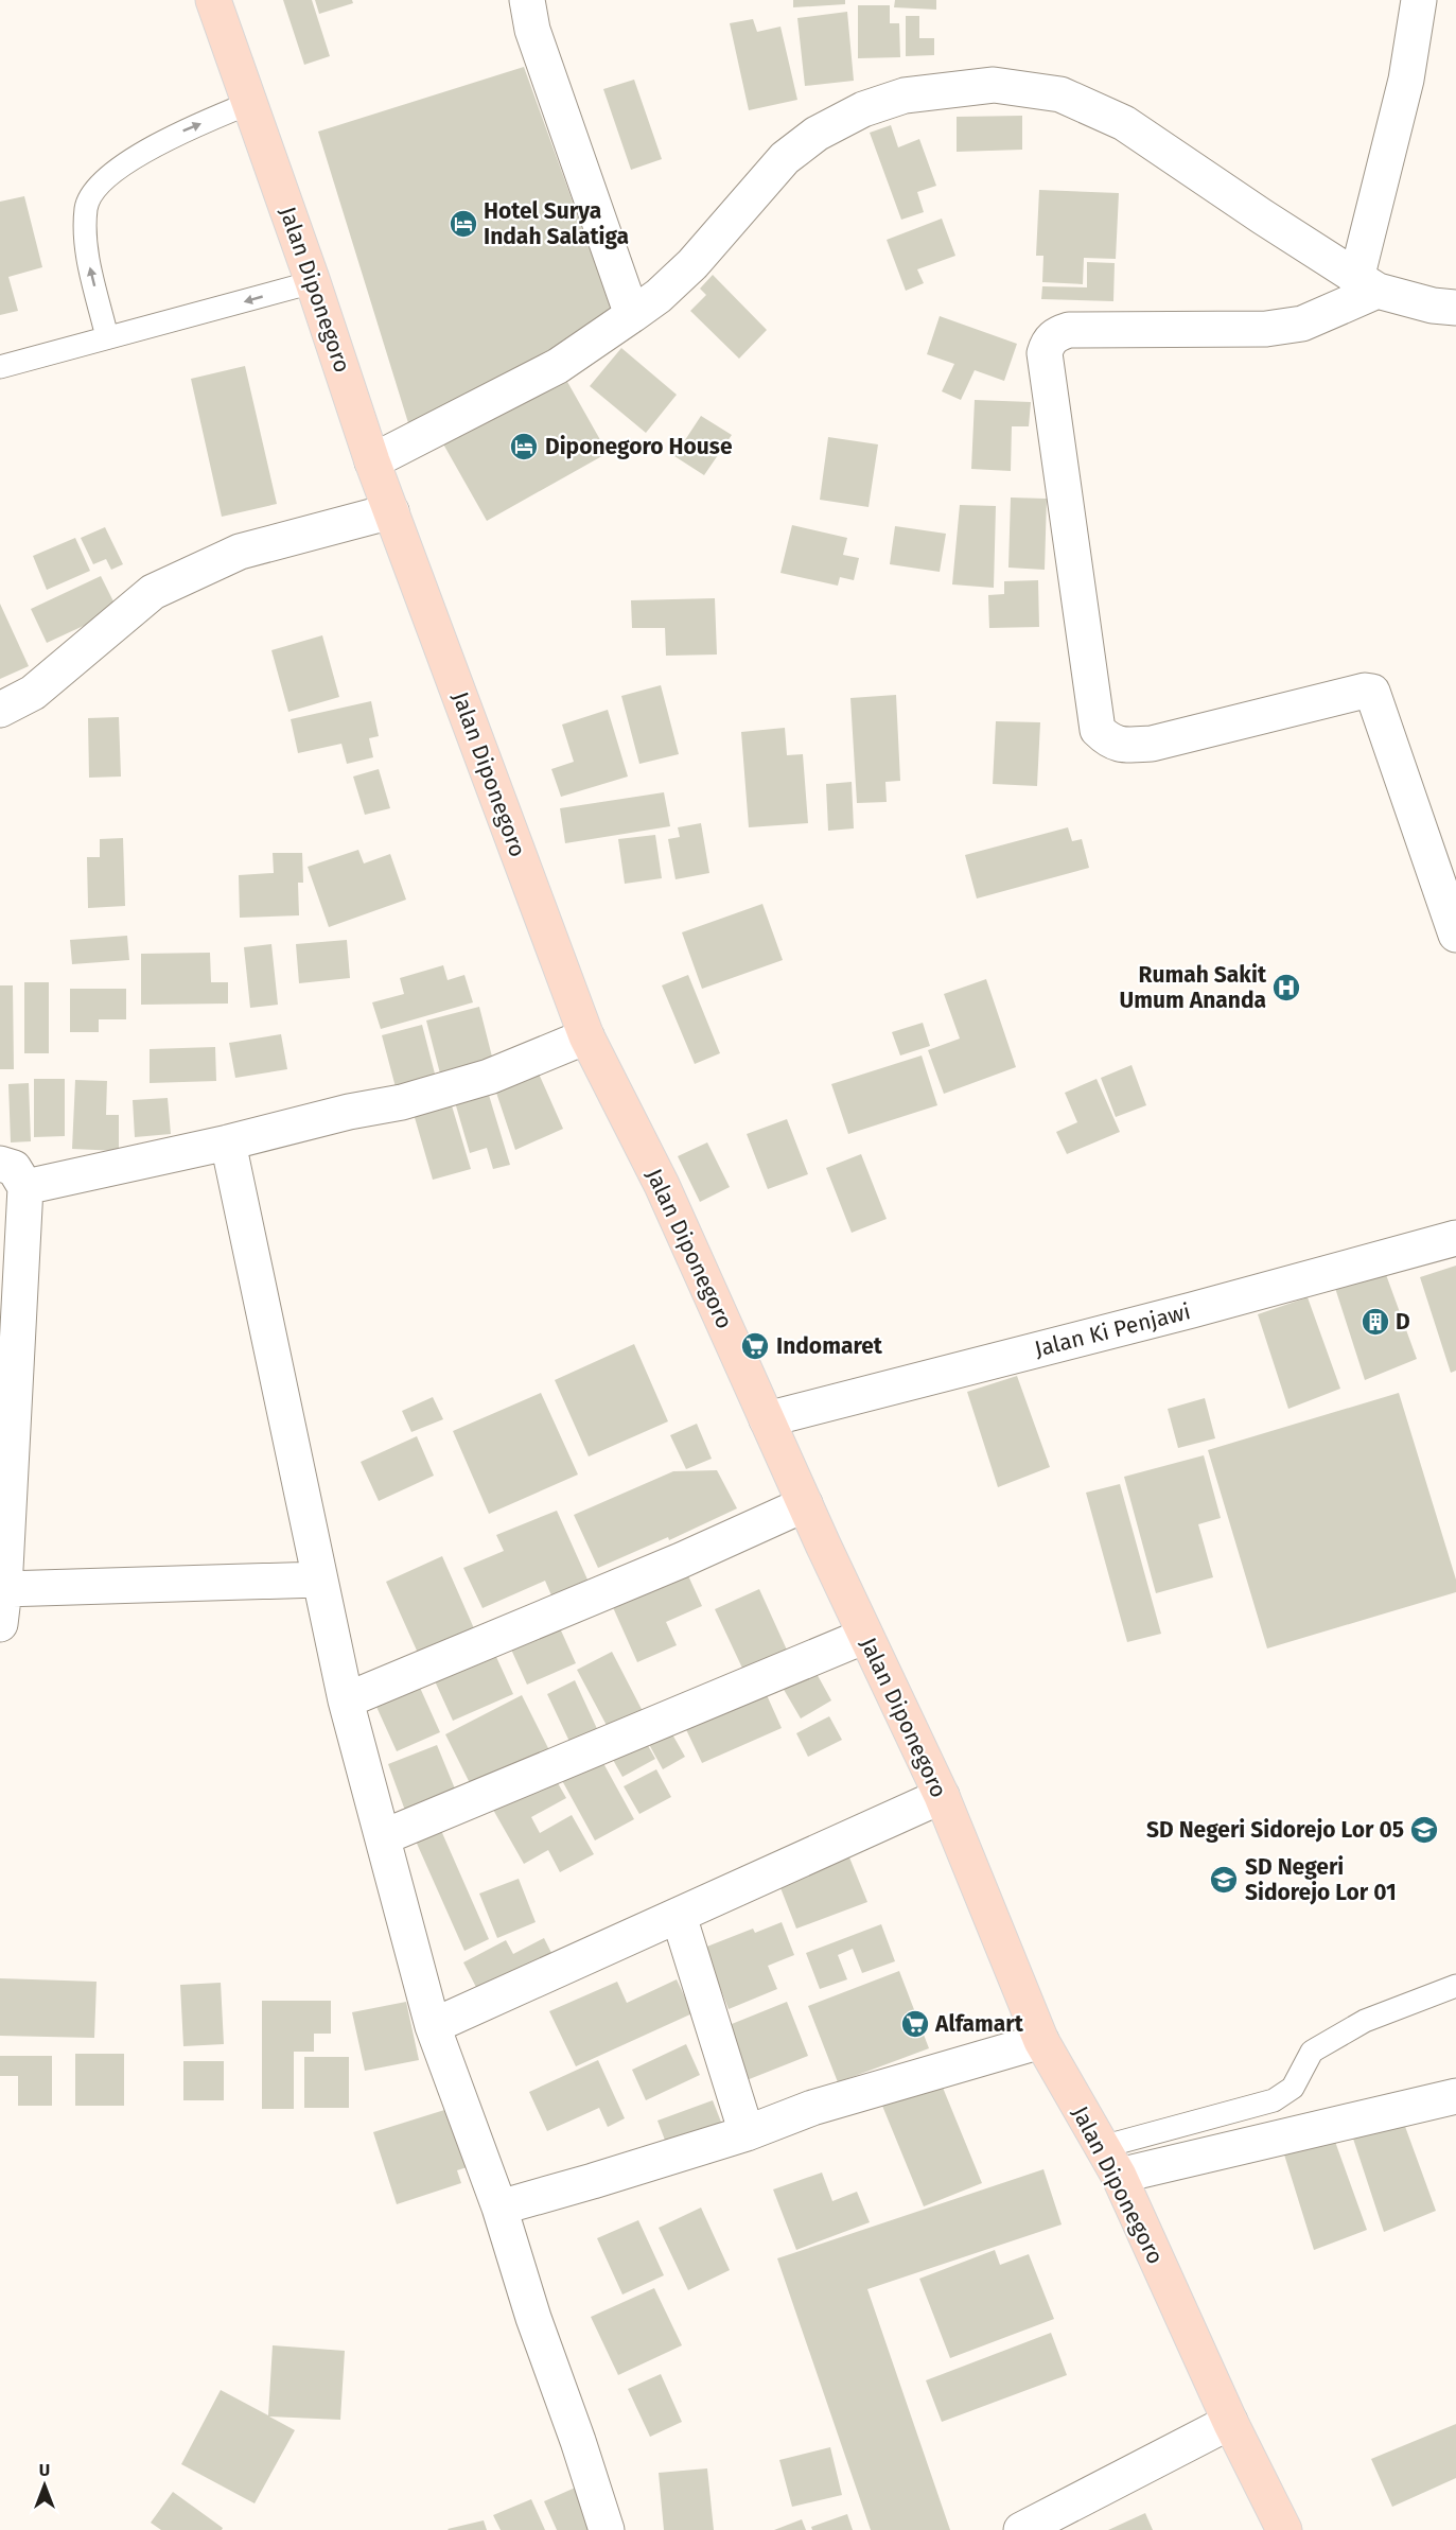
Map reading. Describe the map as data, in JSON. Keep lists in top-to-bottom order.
{
  "streets": {
    "main road": ["Jalan Diponegoro"],
    "street": ["Jalan Ki Penjawi"]
  },
  "crossings": [
    ["Jalan Diponegoro", "Jalan Ki Penjawi"]
  ],
  "places": {
    "hotel": ["Hotel Surya Indah Salatiga", "Diponegoro House"],
    "hospital": ["Rumah Sakit Umum Ananda"],
    "building": ["D"],
    "supermarket": ["Indomaret", "Alfamart"],
    "school or university": ["SD Negeri Sidorejo Lor 05", "SD Negeri Sidorejo Lor 01"]
  },
  "north": "top"
}
